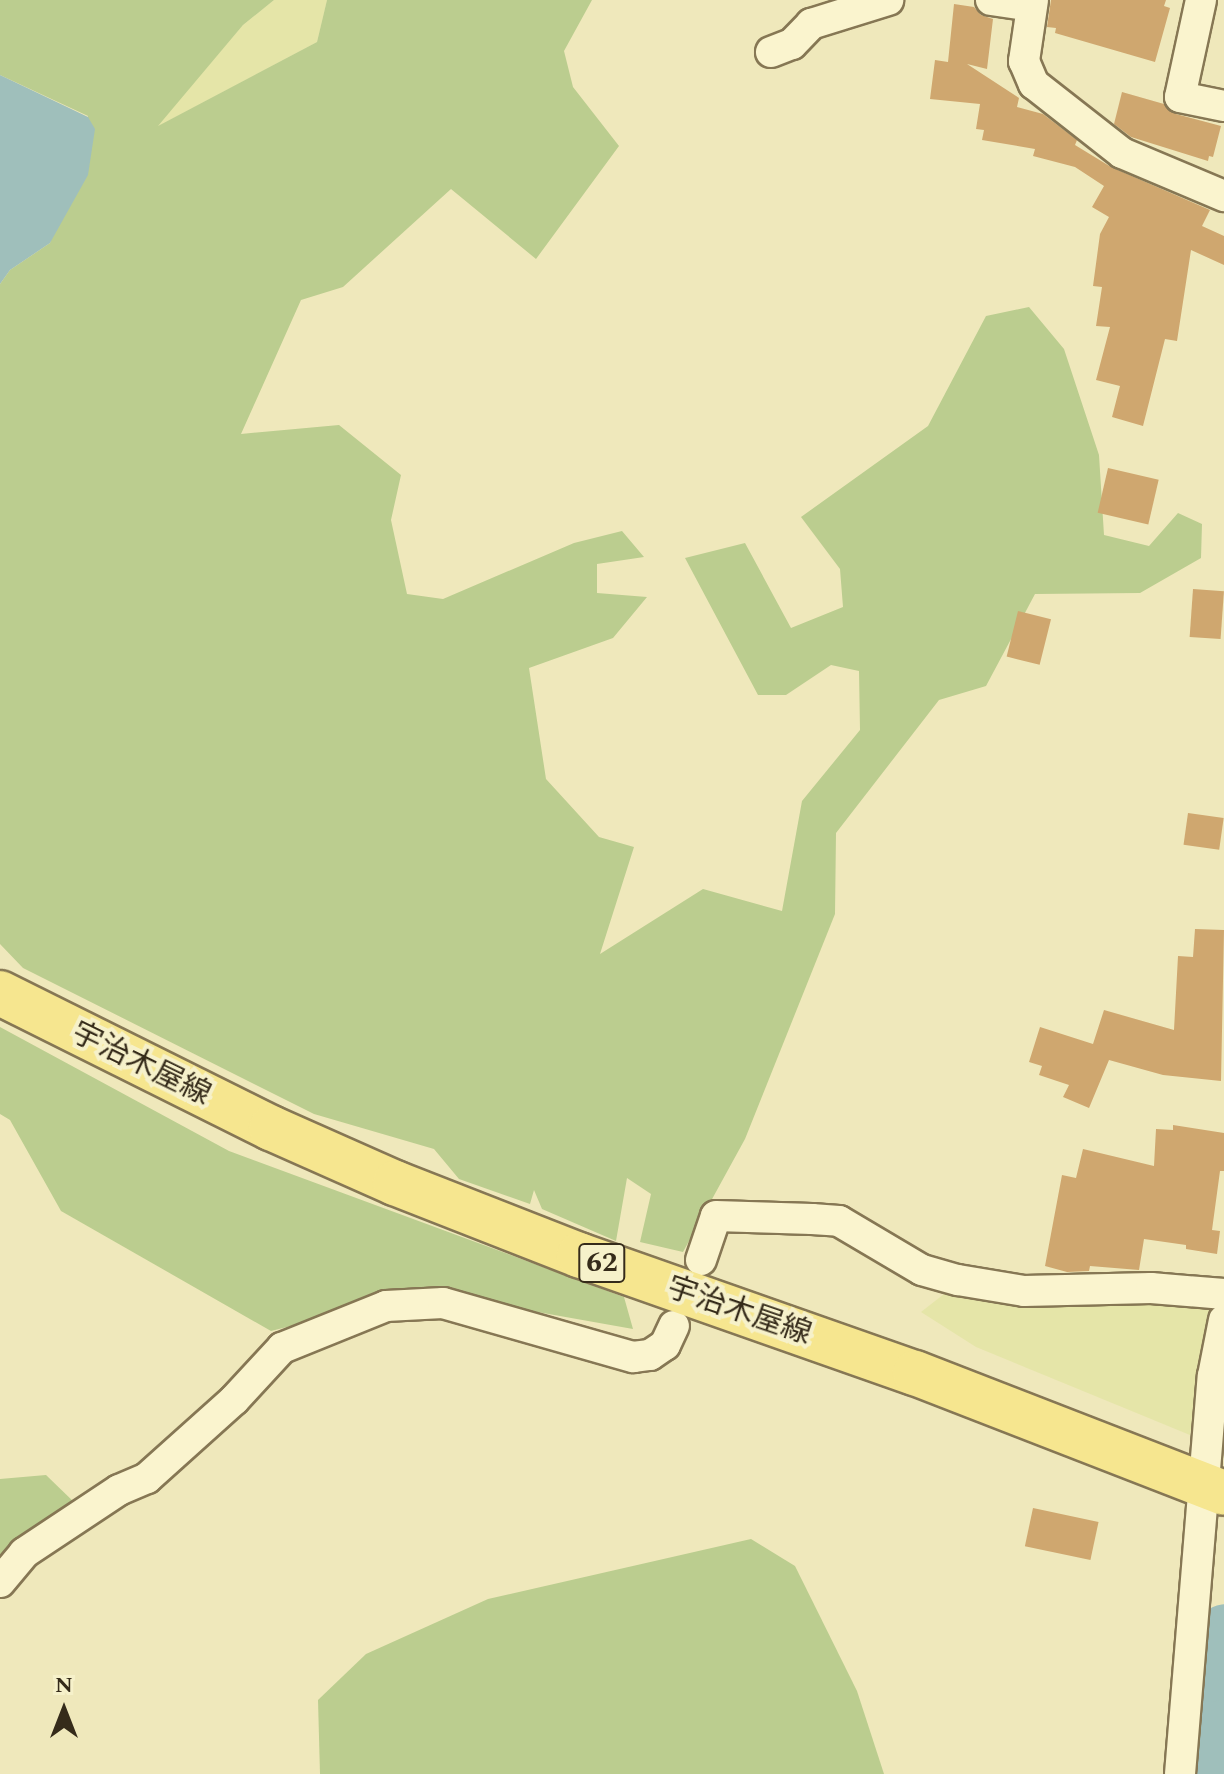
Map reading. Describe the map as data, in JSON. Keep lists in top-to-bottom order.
{
  "streets": {
    "main road": ["宇治木屋線", "62"]
  },
  "north": "top"
}
